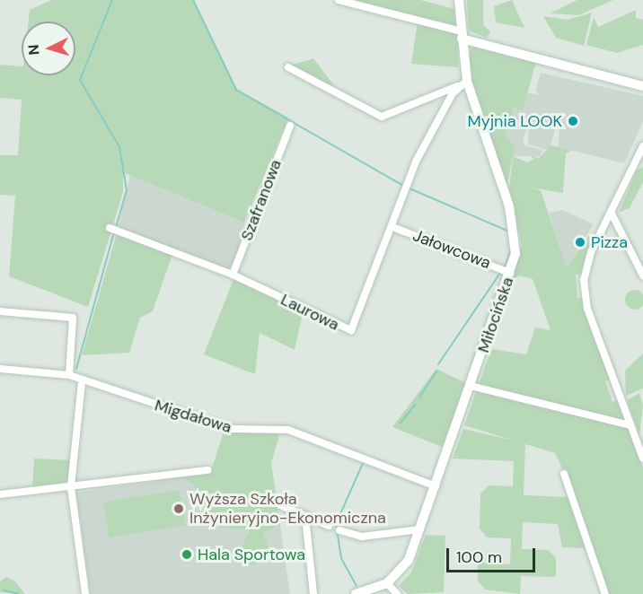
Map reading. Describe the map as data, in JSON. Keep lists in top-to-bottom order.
{
  "streets": {
    "street": [
      "Szafranowa",
      "Jałowcowa",
      "Laurowa",
      "Miłocińska",
      "Migdałowa"
    ]
  },
  "crossings": [
    ["Szafranowa", "Laurowa"],
    ["Jałowcowa", "Laurowa"],
    ["Jałowcowa", "Miłocińska"],
    ["Laurowa", "Miłocińska"],
    ["Miłocińska", "Migdałowa"]
  ],
  "places": [
    "Myjnia LOOK",
    "Pizza",
    "Wyższa Szkoła Inżynieryjno-Ekonomiczna",
    "Hala Sportowa"
  ],
  "scale_bar": "100 m",
  "north": "left"
}
